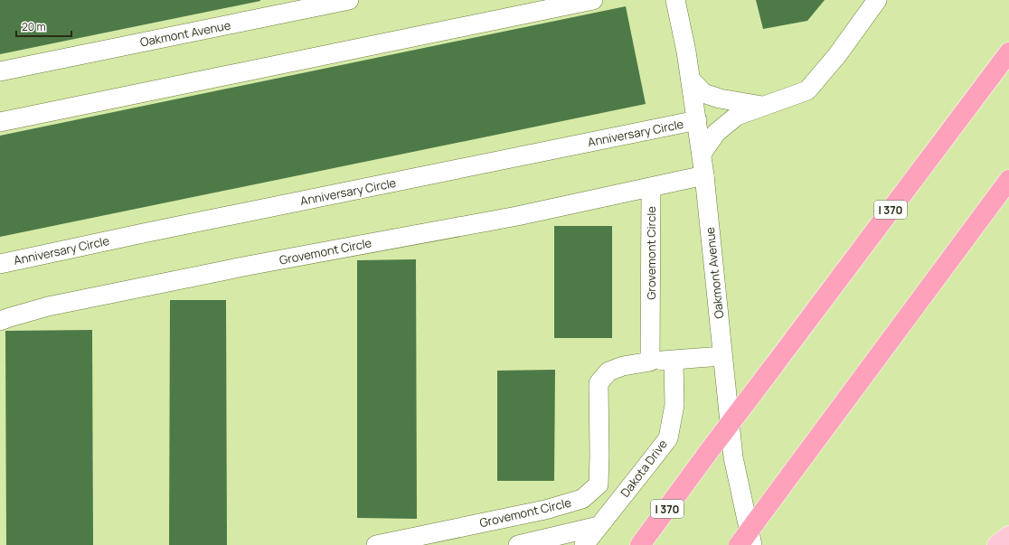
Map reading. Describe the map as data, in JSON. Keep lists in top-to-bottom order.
{
  "streets": {
    "highway": ["I 370"],
    "street": [
      "Oakmont Avenue",
      "Anniversary Circle",
      "Grovemont Circle",
      "Dakota Drive"
    ]
  },
  "crossings": [
    ["Oakmont Avenue", "Anniversary Circle"],
    ["Oakmont Avenue", "Grovemont Circle"],
    ["Grovemont Circle", "Dakota Drive"]
  ],
  "scale_bar": "20 m"
}
